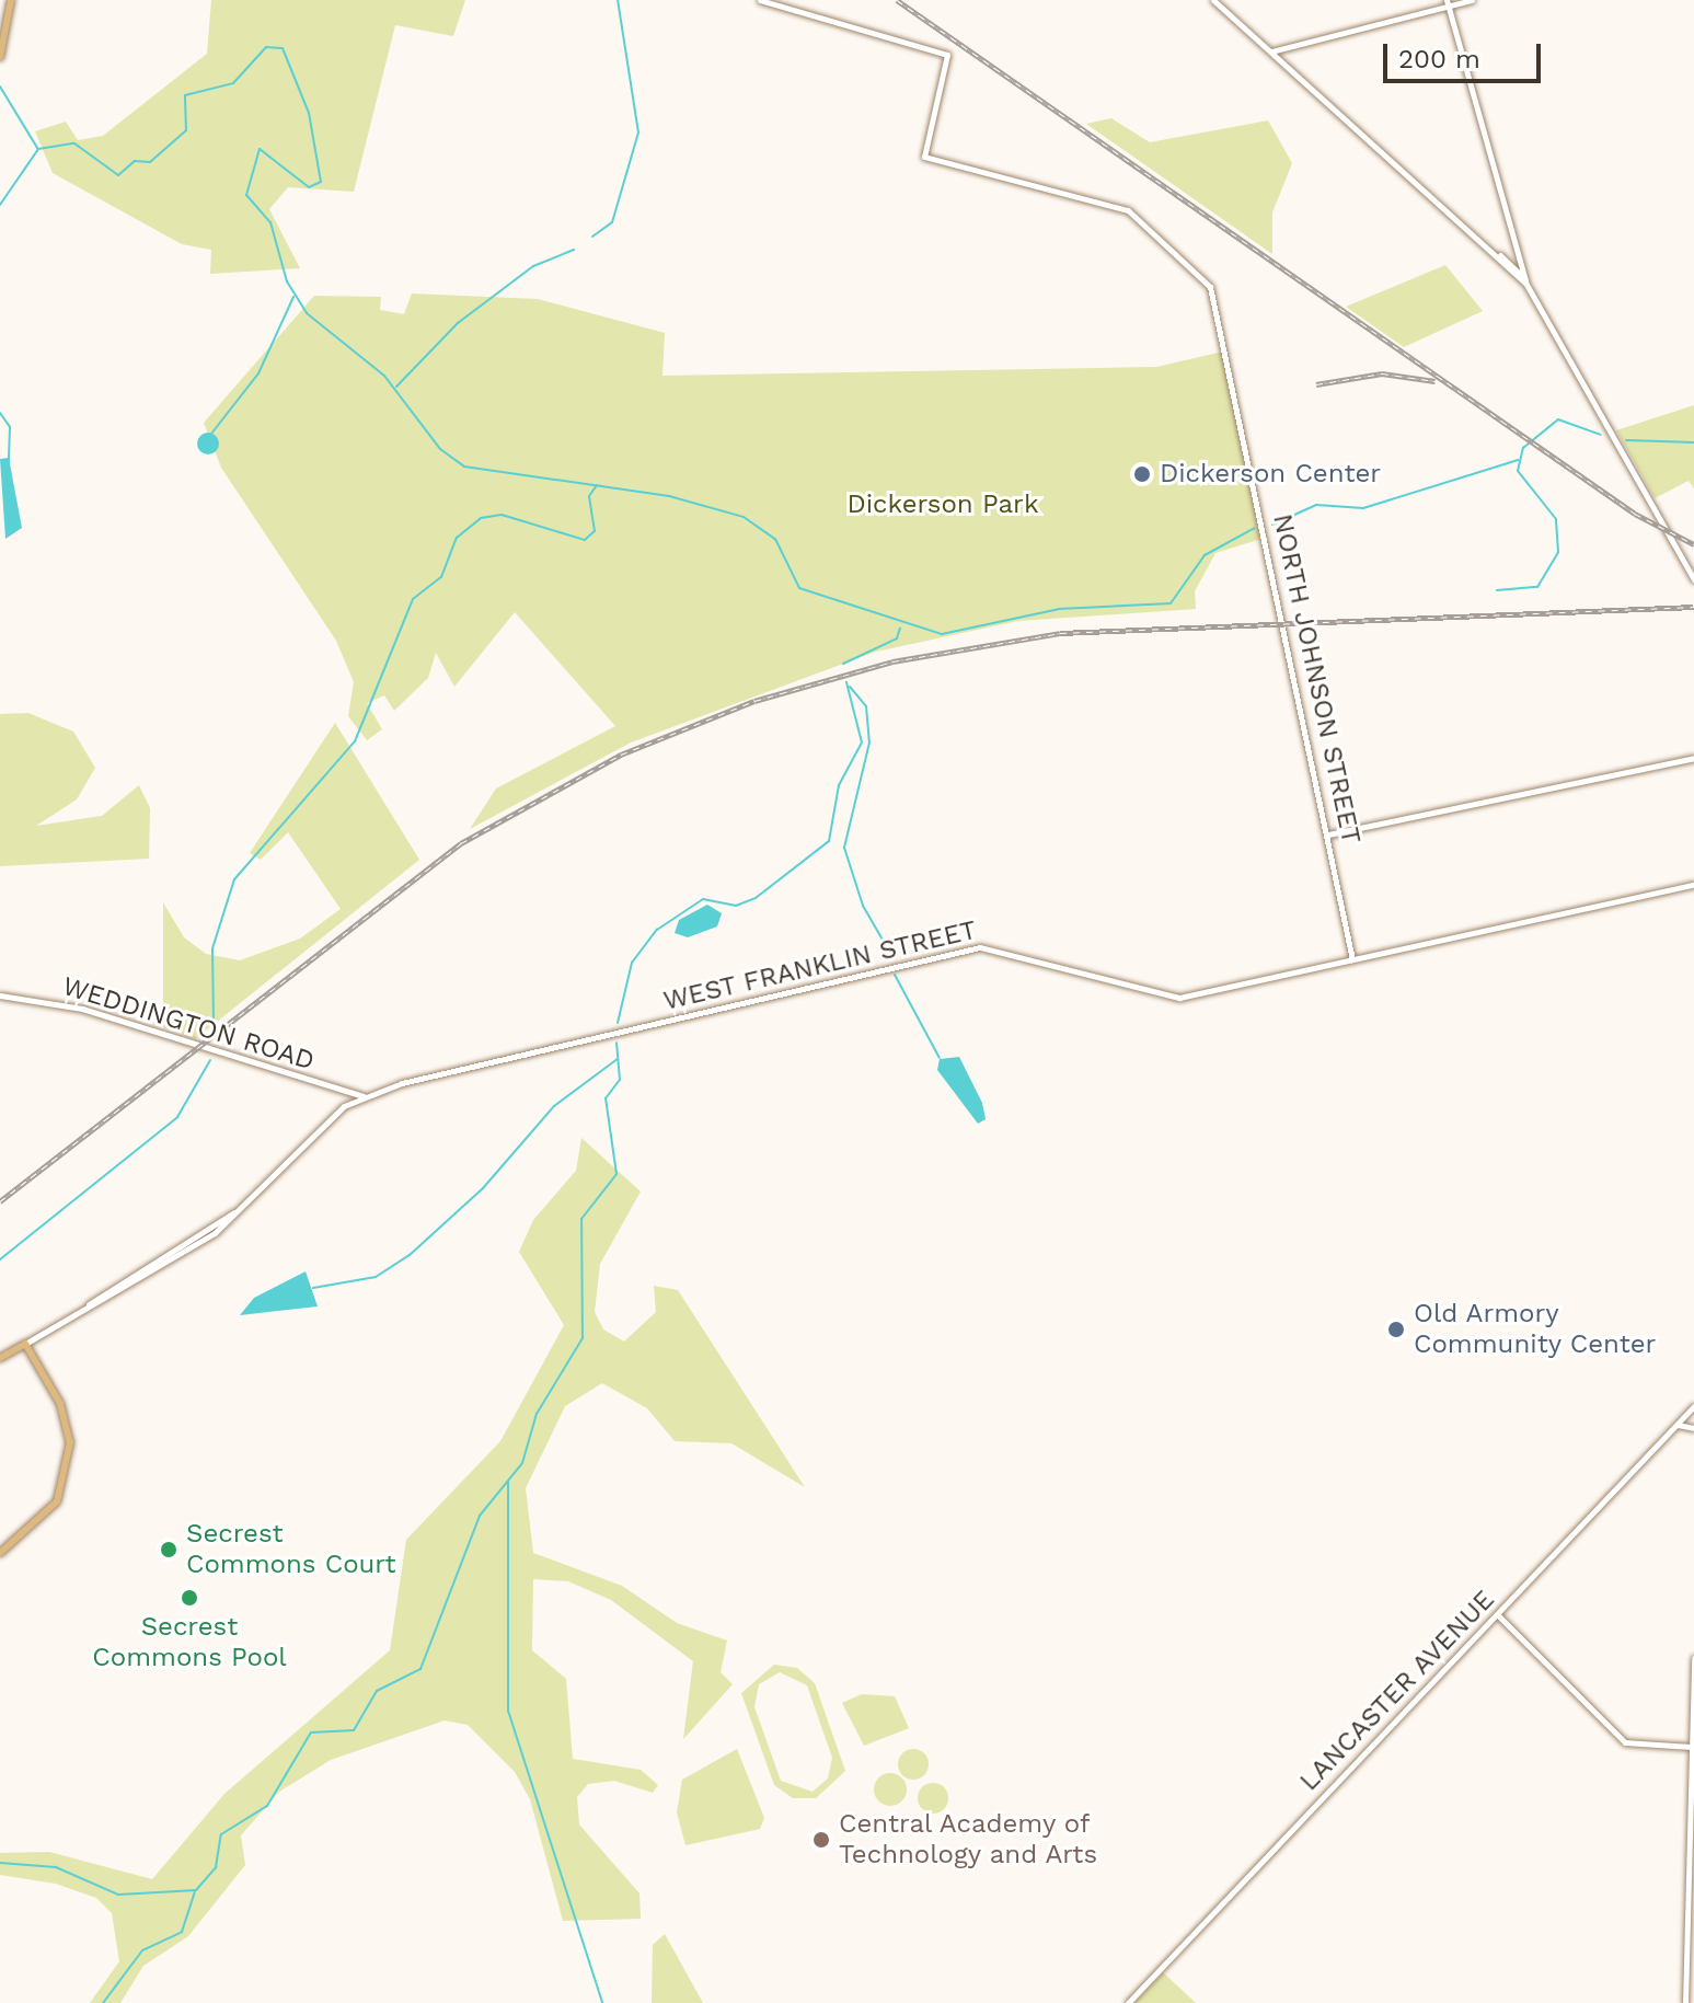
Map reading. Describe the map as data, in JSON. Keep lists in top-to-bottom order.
{
  "streets": {
    "main road": [
      "NORTH JOHNSON STREET",
      "WEST FRANKLIN STREET",
      "WEDDINGTON ROAD",
      "LANCASTER AVENUE"
    ]
  },
  "crossings": [
    ["NORTH JOHNSON STREET", "WEST FRANKLIN STREET"],
    ["WEST FRANKLIN STREET", "WEDDINGTON ROAD"]
  ],
  "parks": ["Dickerson Park"],
  "places": [
    "Dickerson Center",
    "Old Armory Community Center",
    "Secrest Commons Court",
    "Secrest Commons Pool",
    "Central Academy of Technology and Arts"
  ],
  "scale_bar": "200 m"
}
